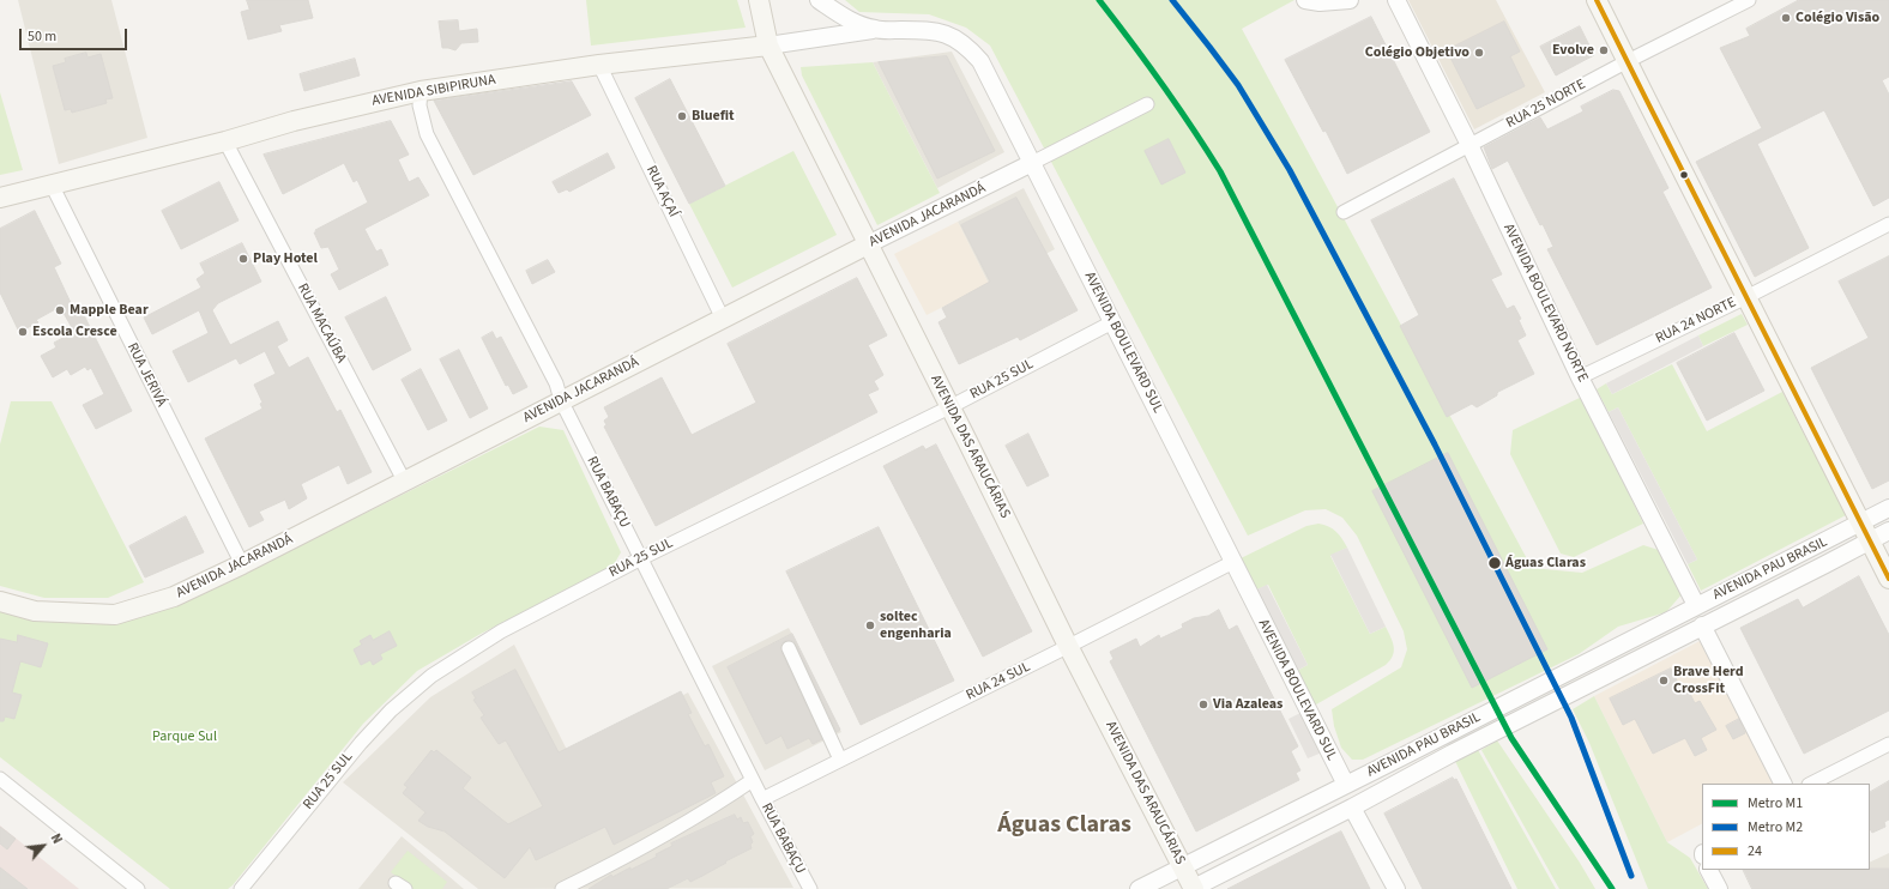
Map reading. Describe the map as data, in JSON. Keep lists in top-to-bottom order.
{
  "streets": {
    "main road": ["AVENIDA SIBIPIRUNA", "AVENIDA JACARANDÁ", "AVENIDA DAS ARAUCÁRIAS"],
    "street": [
      "RUA 25 NORTE",
      "RUA AÇAÍ",
      "AVENIDA BOULEVARD NORTE",
      "RUA 24 NORTE",
      "RUA MACAÚBA",
      "AVENIDA BOULEVARD SUL",
      "RUA JERIVÁ",
      "RUA 25 SUL",
      "RUA BABAÇU",
      "AVENIDA PAU BRASIL",
      "RUA 24 SUL"
    ]
  },
  "crossings": [
    ["AVENIDA SIBIPIRUNA", "RUA AÇAÍ"],
    ["AVENIDA SIBIPIRUNA", "RUA MACAÚBA"],
    ["AVENIDA SIBIPIRUNA", "AVENIDA BOULEVARD SUL"],
    ["AVENIDA SIBIPIRUNA", "RUA JERIVÁ"],
    ["AVENIDA SIBIPIRUNA", "AVENIDA DAS ARAUCÁRIAS"],
    ["AVENIDA SIBIPIRUNA", "RUA BABAÇU"],
    ["RUA 25 NORTE", "AVENIDA BOULEVARD NORTE"],
    ["RUA AÇAÍ", "AVENIDA JACARANDÁ"],
    ["AVENIDA JACARANDÁ", "RUA MACAÚBA"],
    ["AVENIDA JACARANDÁ", "AVENIDA BOULEVARD SUL"],
    ["AVENIDA JACARANDÁ", "RUA JERIVÁ"],
    ["AVENIDA JACARANDÁ", "AVENIDA DAS ARAUCÁRIAS"],
    ["AVENIDA JACARANDÁ", "RUA BABAÇU"],
    ["AVENIDA BOULEVARD NORTE", "RUA 24 NORTE"],
    ["AVENIDA BOULEVARD NORTE", "AVENIDA PAU BRASIL"],
    ["AVENIDA BOULEVARD SUL", "RUA 25 SUL"],
    ["AVENIDA BOULEVARD SUL", "AVENIDA PAU BRASIL"],
    ["AVENIDA BOULEVARD SUL", "RUA 24 SUL"],
    ["RUA 25 SUL", "AVENIDA DAS ARAUCÁRIAS"],
    ["RUA 25 SUL", "RUA BABAÇU"],
    ["AVENIDA DAS ARAUCÁRIAS", "AVENIDA PAU BRASIL"],
    ["AVENIDA DAS ARAUCÁRIAS", "RUA 24 SUL"],
    ["RUA BABAÇU", "RUA 24 SUL"]
  ],
  "districts": ["Águas Claras"],
  "parks": ["Parque Sul"],
  "places": [
    "Colégio Visão",
    "Evolve",
    "Colégio Objetivo",
    "Bluefit",
    "Play Hotel",
    "Mapple Bear",
    "Escola Cresce",
    "Águas Claras",
    "soltec engenharia",
    "Brave Herd CrossFit",
    "Via Azaleas"
  ],
  "lines": ["metro line M1", "metro line M2", "transit line 24"],
  "legend": ["Metro M1", "Metro M2", "24"],
  "scale_bar": "50 m",
  "north": "top right"
}
